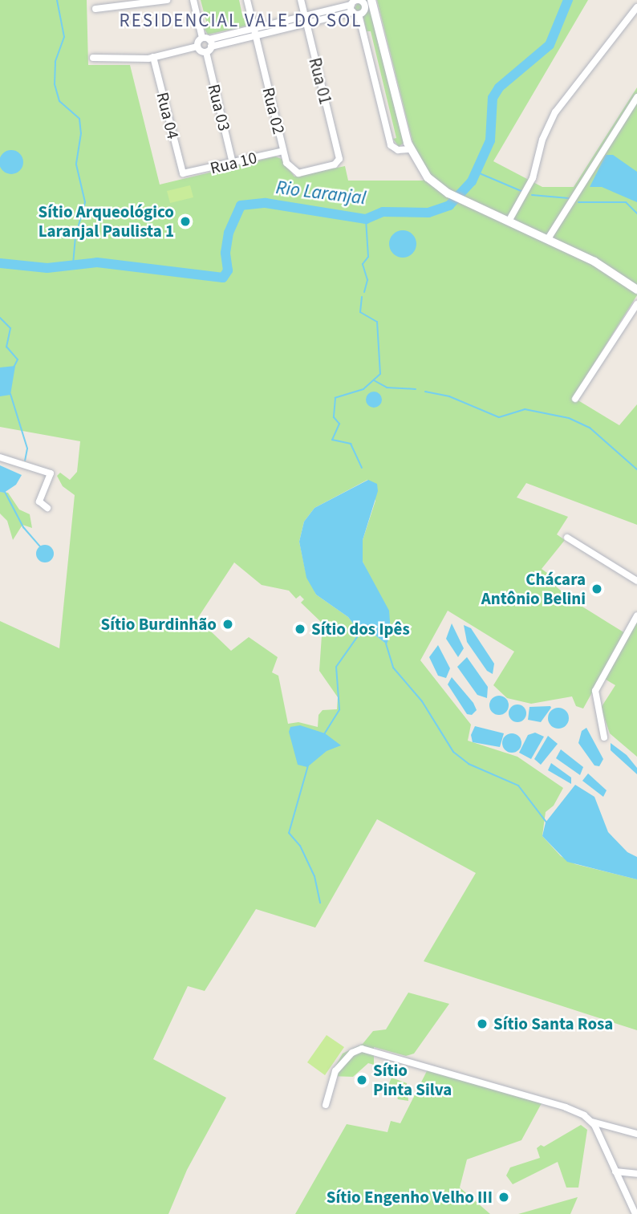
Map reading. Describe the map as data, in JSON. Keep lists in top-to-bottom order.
{
  "streets": {
    "street": [
      "Rua 01",
      "Rua 03",
      "Rua 02",
      "Rua 04",
      "Rua 10"
    ]
  },
  "crossings": [
    ["Rua 01", "Rua 02"],
    ["Rua 03", "Rua 10"],
    ["Rua 02", "Rua 10"],
    ["Rua 04", "Rua 10"]
  ],
  "districts": ["RESIDENCIAL VALE DO SOL"],
  "water": ["Rio Laranjal"],
  "places": [
    "Sítio Arqueológico Laranjal Paulista 1",
    "Chácara Antônio Belini",
    "Sítio Burdinhão",
    "Sítio dos Ipês",
    "Sítio Santa Rosa",
    "Sítio Pinta Silva",
    "Sítio Engenho Velho III"
  ]
}
